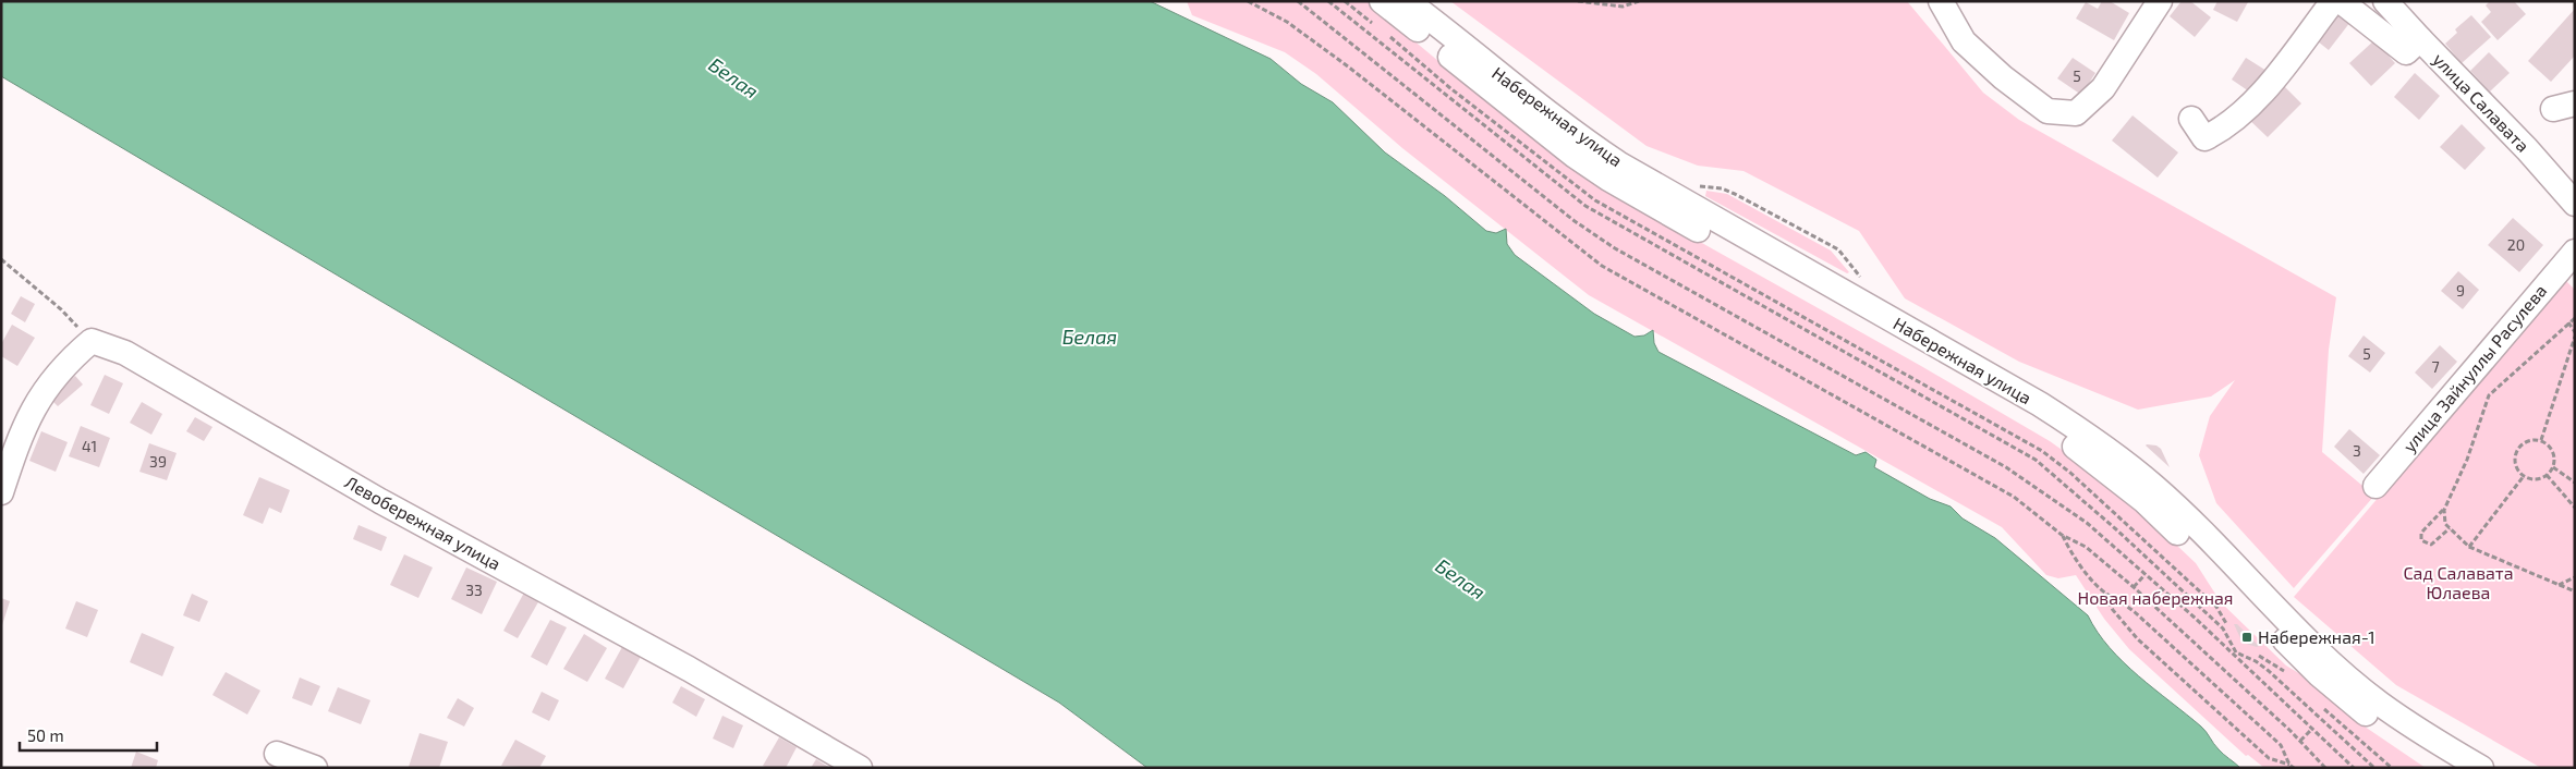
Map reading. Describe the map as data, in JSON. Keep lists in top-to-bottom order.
{
  "streets": {
    "street": [
      "улица Салавата",
      "Набережная улица",
      "улица Зайнуллы Расулева",
      "Левобережная улица"
    ]
  },
  "water": ["Белая"],
  "parks": ["Сад Салавата Юлаева", "Новая набережная"],
  "places": {
    "transit": ["Набережная-1"]
  },
  "house_numbers": [
    "5",
    "20",
    "9",
    "5",
    "7",
    "41",
    "3",
    "39",
    "33"
  ],
  "scale_bar": "50 m"
}
